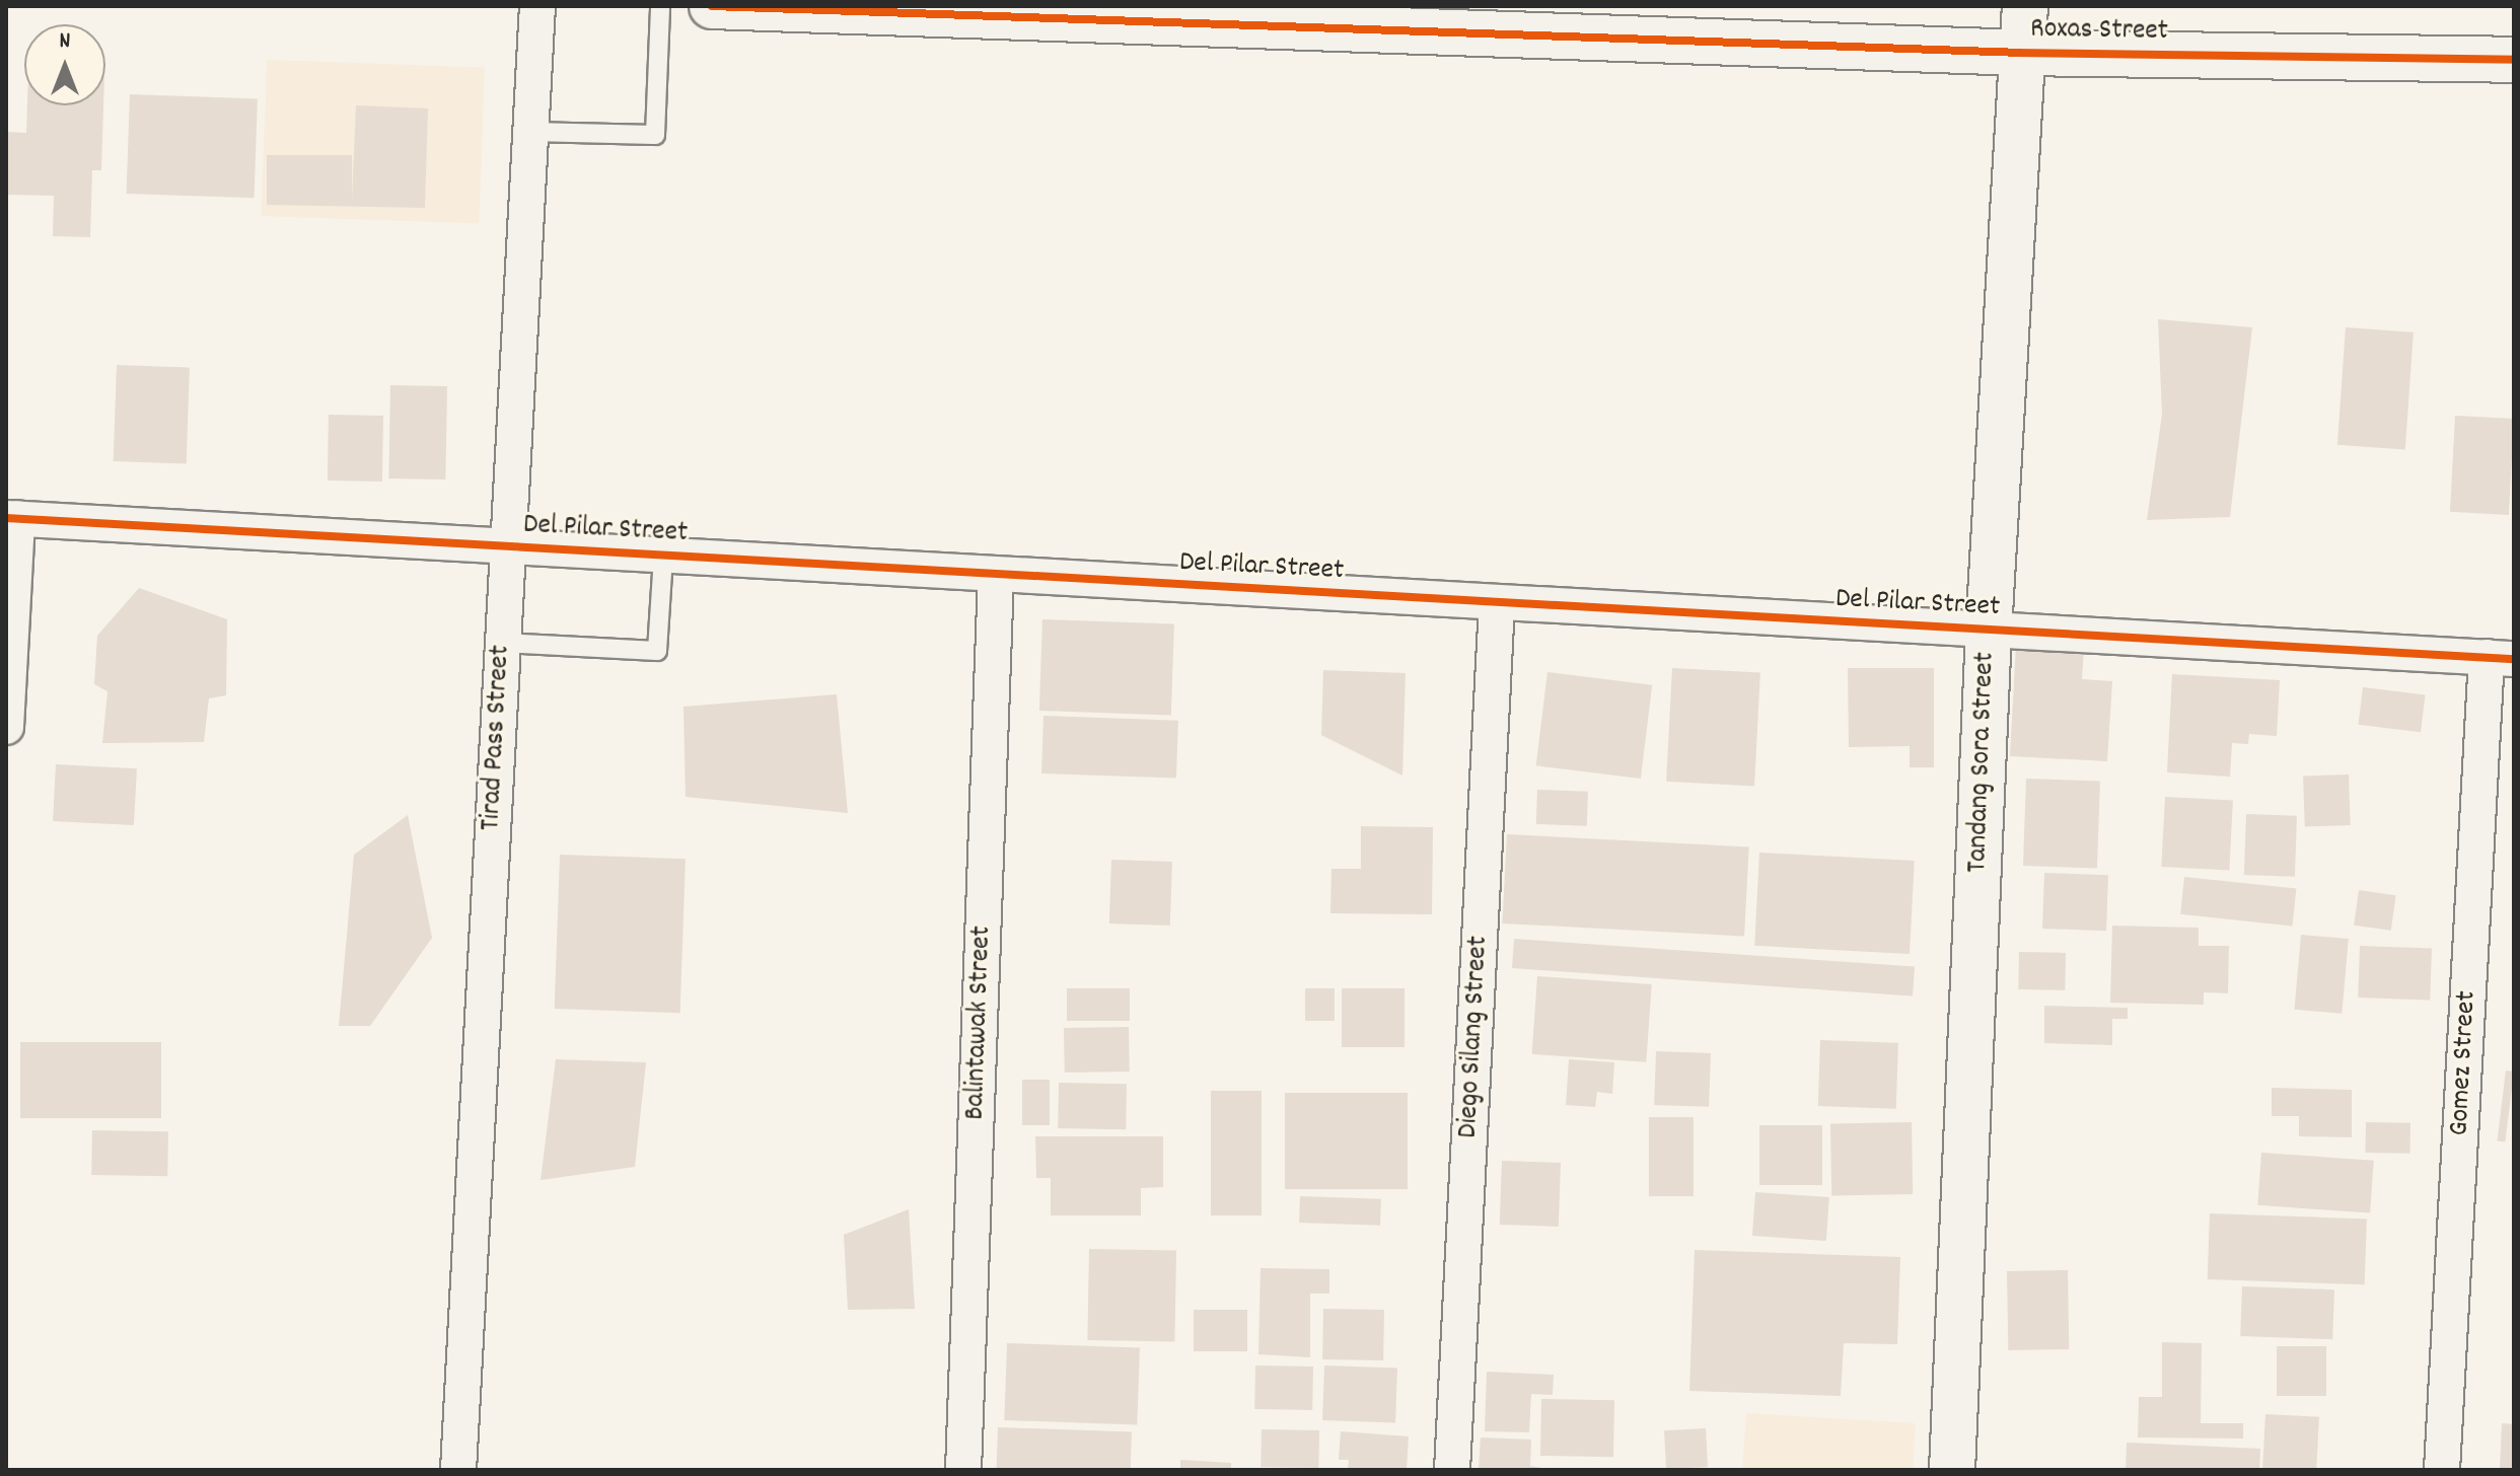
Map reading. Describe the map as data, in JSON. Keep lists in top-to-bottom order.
{
  "streets": {
    "street": [
      "Roxas Street",
      "Del Pilar Street",
      "Tirad Pass Street",
      "Tandang Sora Street",
      "Balintawak Street",
      "Diego Silang Street",
      "Gomez Street"
    ]
  },
  "crossings": [
    ["Roxas Street", "Tandang Sora Street"],
    ["Del Pilar Street", "Tirad Pass Street"],
    ["Del Pilar Street", "Tandang Sora Street"],
    ["Del Pilar Street", "Balintawak Street"],
    ["Del Pilar Street", "Diego Silang Street"],
    ["Del Pilar Street", "Gomez Street"]
  ],
  "north": "top"
}
